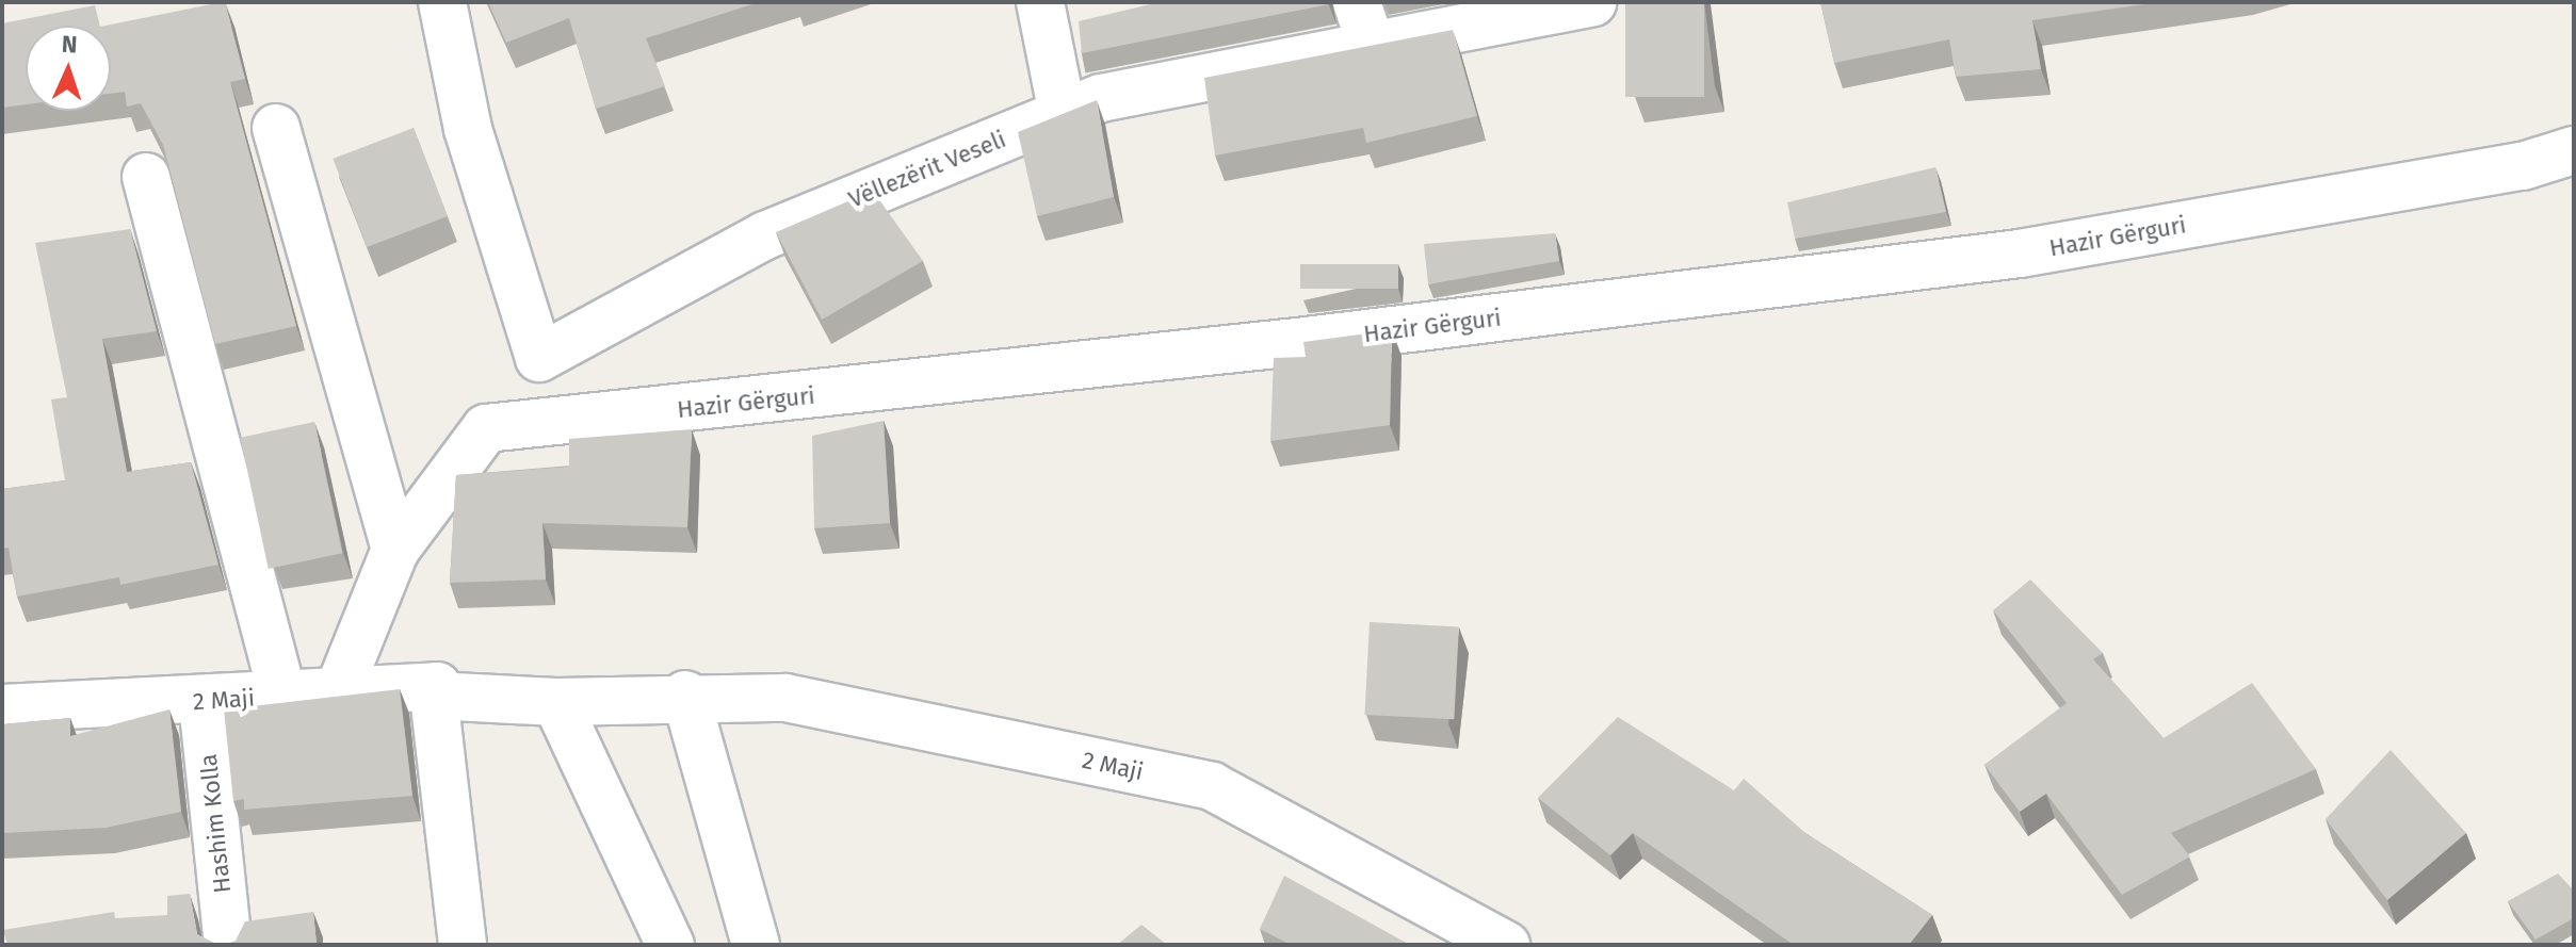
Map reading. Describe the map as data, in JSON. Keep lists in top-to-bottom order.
{
  "streets": {
    "street": [
      "Vëllezërit Veseli",
      "Hazir Gërguri",
      "2 Maji",
      "Hashim Kolla"
    ]
  },
  "crossings": [
    ["Vëllezërit Veseli", "Hazir Gërguri"],
    ["2 Maji", "Hashim Kolla"]
  ],
  "north": "top"
}
